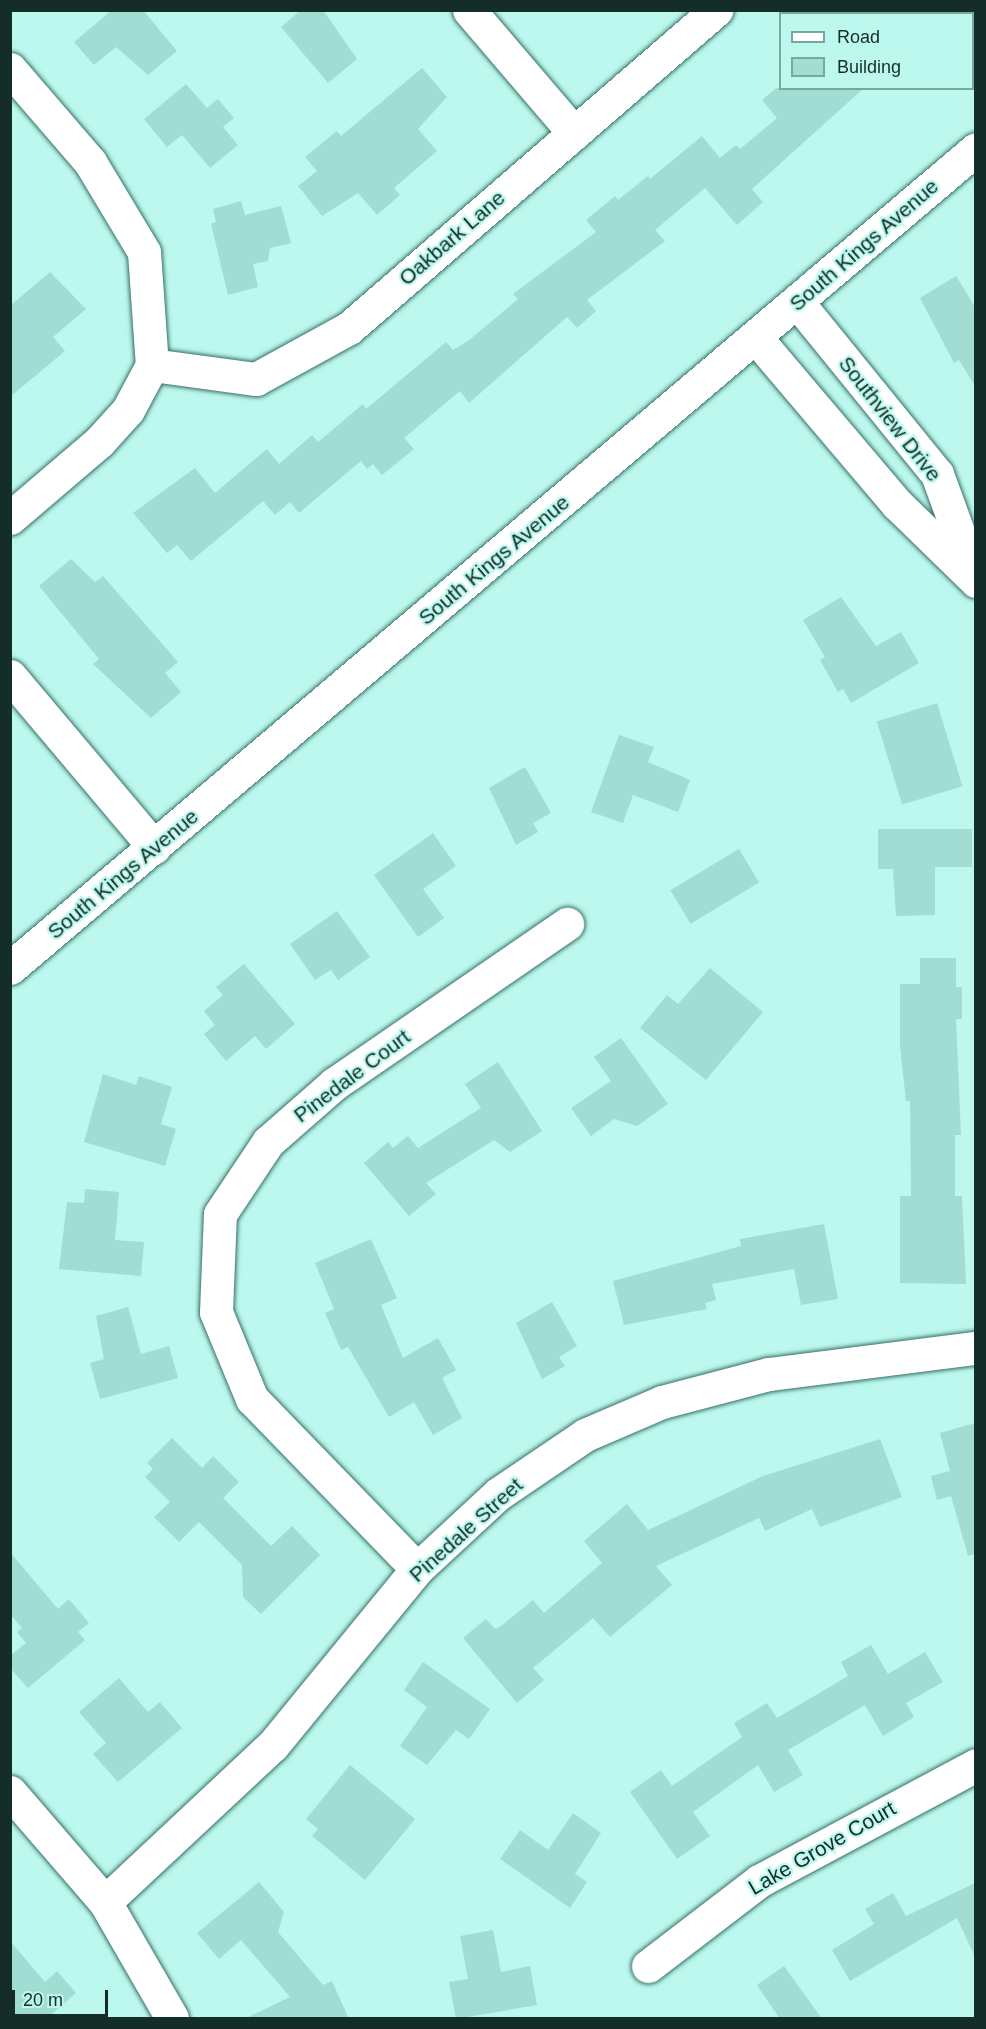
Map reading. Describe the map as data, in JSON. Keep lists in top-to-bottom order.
{
  "streets": {
    "street": [
      "Oakbark Lane",
      "South Kings Avenue",
      "Southview Drive",
      "Pinedale Court",
      "Pinedale Street",
      "Lake Grove Court"
    ]
  },
  "crossings": [
    ["South Kings Avenue", "Southview Drive"],
    ["Pinedale Court", "Pinedale Street"]
  ],
  "legend": ["Road", "Building"],
  "scale_bar": "20 m"
}
